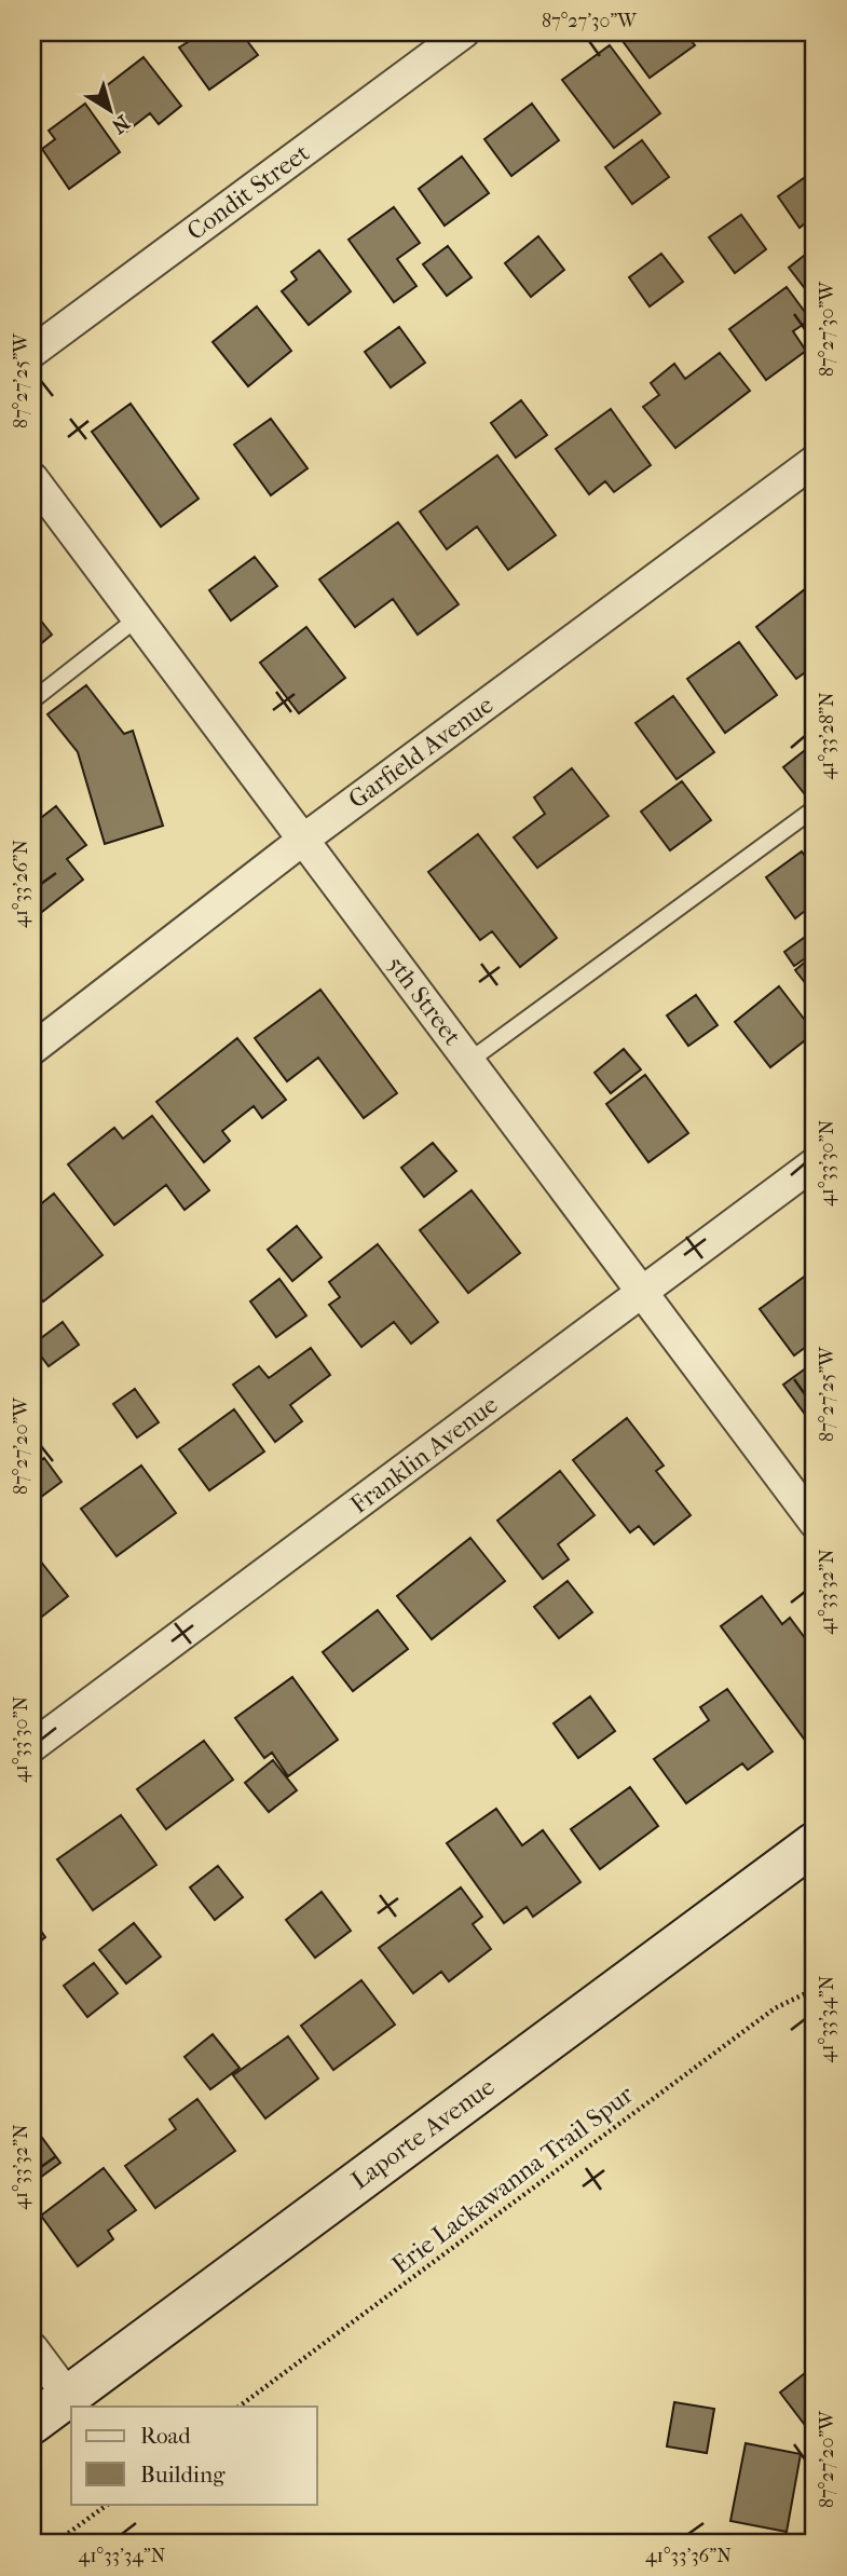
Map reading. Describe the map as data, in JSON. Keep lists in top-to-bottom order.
{
  "streets": {
    "street": [
      "Condit Street",
      "Garfield Avenue",
      "5th Street",
      "Franklin Avenue",
      "Laporte Avenue"
    ],
    "path": ["Erie Lackawanna Trail Spur"]
  },
  "crossings": [
    ["Garfield Avenue", "5th Street"],
    ["5th Street", "Franklin Avenue"]
  ],
  "legend": ["Road", "Building"],
  "north": "bottom right",
  "coordinates": [
    "87°27'30\"W",
    "87°27'25\"W",
    "41°33'28\"N",
    "41°33'26\"N",
    "41°33'30\"N",
    "87°27'20\"W",
    "41°33'32\"N",
    "41°33'34\"N",
    "41°33'36\"N"
  ]
}
